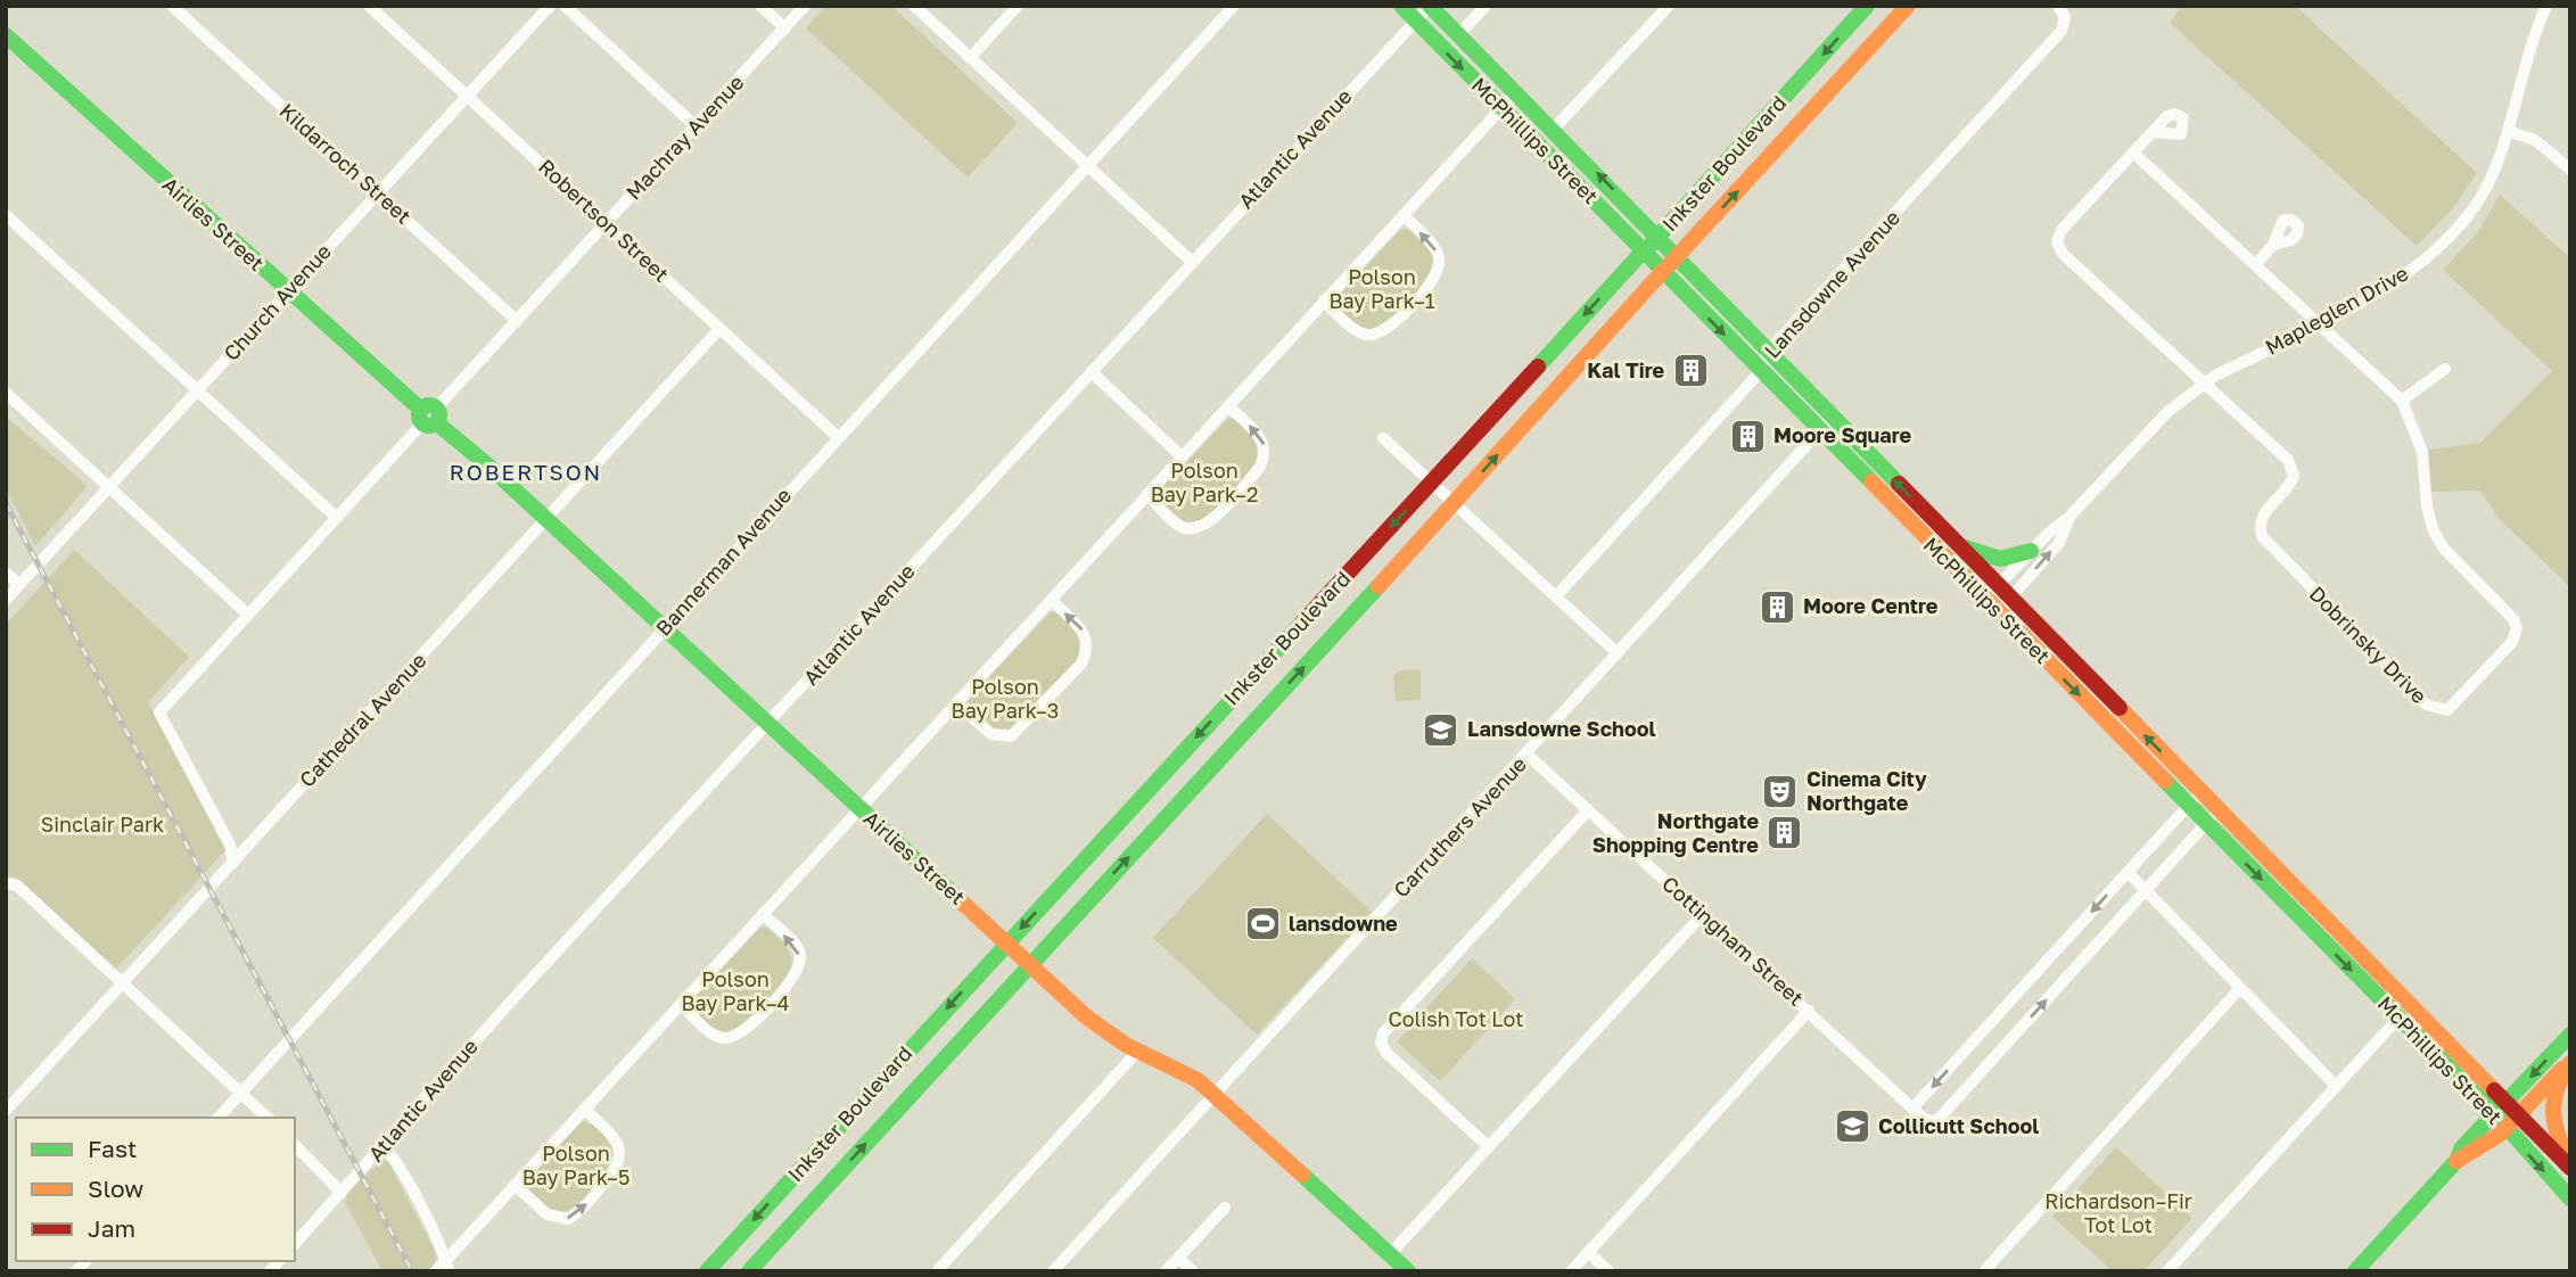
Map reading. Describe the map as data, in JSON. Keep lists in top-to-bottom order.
{
  "streets": {
    "main road": ["McPhillips Street", "Inkster Boulevard", "Airlies Street"],
    "street": [
      "Machray Avenue",
      "Atlantic Avenue",
      "Kildarroch Street",
      "Robertson Street",
      "Lansdowne Avenue",
      "Church Avenue",
      "Mapleglen Drive",
      "Bannerman Avenue",
      "Dobrinsky Drive",
      "Cathedral Avenue",
      "Carruthers Avenue",
      "Cottingham Street"
    ]
  },
  "crossings": [
    ["Machray Avenue", "Kildarroch Street"],
    ["Machray Avenue", "Robertson Street"],
    ["Machray Avenue", "Airlies Street"],
    ["Machray Avenue", "Cathedral Avenue"],
    ["McPhillips Street", "Atlantic Avenue"],
    ["McPhillips Street", "Inkster Boulevard"],
    ["McPhillips Street", "Lansdowne Avenue"],
    ["McPhillips Street", "Mapleglen Drive"],
    ["McPhillips Street", "Carruthers Avenue"],
    ["Atlantic Avenue", "Airlies Street"],
    ["Kildarroch Street", "Church Avenue"],
    ["Inkster Boulevard", "Airlies Street"],
    ["Robertson Street", "Church Avenue"],
    ["Robertson Street", "Bannerman Avenue"],
    ["Robertson Street", "Cathedral Avenue"],
    ["Airlies Street", "Church Avenue"],
    ["Airlies Street", "Bannerman Avenue"],
    ["Airlies Street", "Cathedral Avenue"],
    ["Airlies Street", "Carruthers Avenue"],
    ["Mapleglen Drive", "Dobrinsky Drive"],
    ["Carruthers Avenue", "Cottingham Street"]
  ],
  "districts": ["ROBERTSON"],
  "parks": [
    "Polson Bay Park–1",
    "Polson Bay Park–2",
    "Polson Bay Park–3",
    "Sinclair Park",
    "Polson Bay Park–4",
    "Colish Tot Lot",
    "Polson Bay Park–5",
    "Richardson–Fir Tot Lot"
  ],
  "places": {
    "building": [
      "Kal Tire",
      "Moore Square",
      "Moore Centre",
      "Northgate Shopping Centre"
    ],
    "school or university": ["Lansdowne School", "Collicutt School"],
    "theatre": ["Cinema City Northgate"],
    "sports": ["lansdowne"]
  },
  "legend": ["Fast", "Slow", "Jam"]
}
